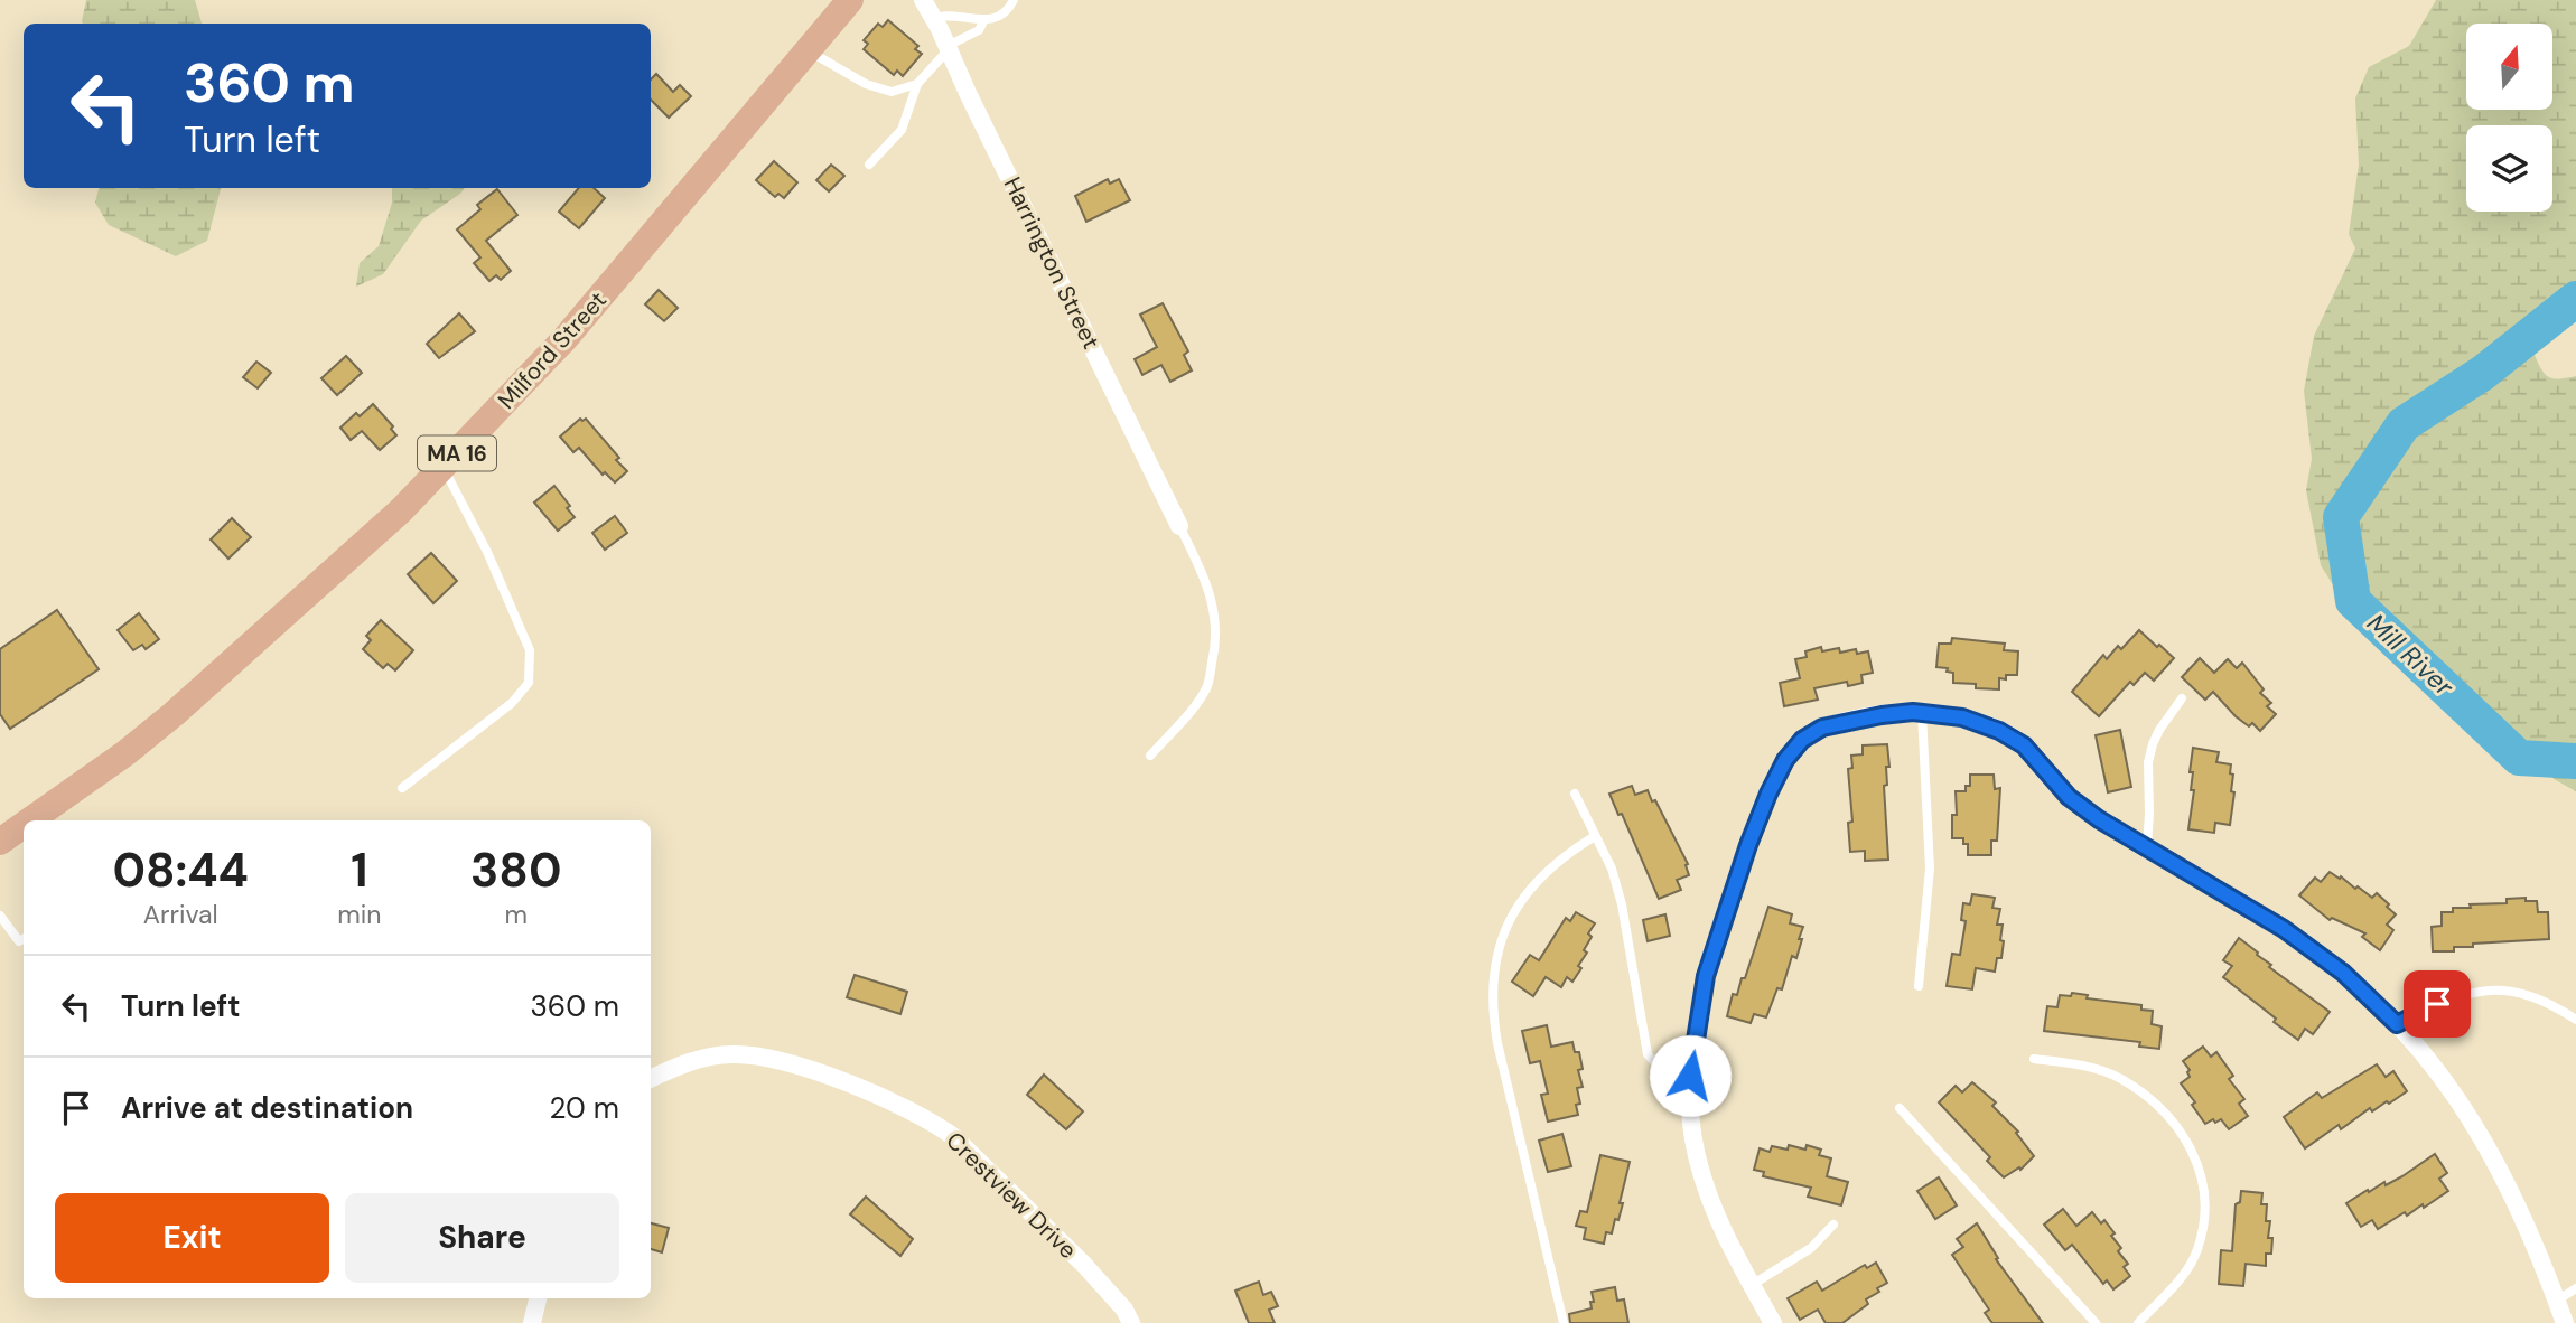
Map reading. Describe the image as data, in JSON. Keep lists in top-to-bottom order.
{
  "streets": {
    "main road": ["Milford Street", "MA 16"],
    "street": ["Harrington Street", "Crestview Drive"]
  },
  "water": ["Mill River"],
  "north": "top",
  "page": {
    "turn": ["360 m", "Turn left"],
    "eta": [
      "08:44",
      "Arrival",
      "1",
      "min",
      "380",
      "m"
    ],
    "list": [
      {
        "name": "Turn left",
        "value": "360 m"
      },
      {
        "name": "Arrive at destination",
        "value": "20 m"
      }
    ],
    "buttons": ["Exit", "Share"]
  }
}
